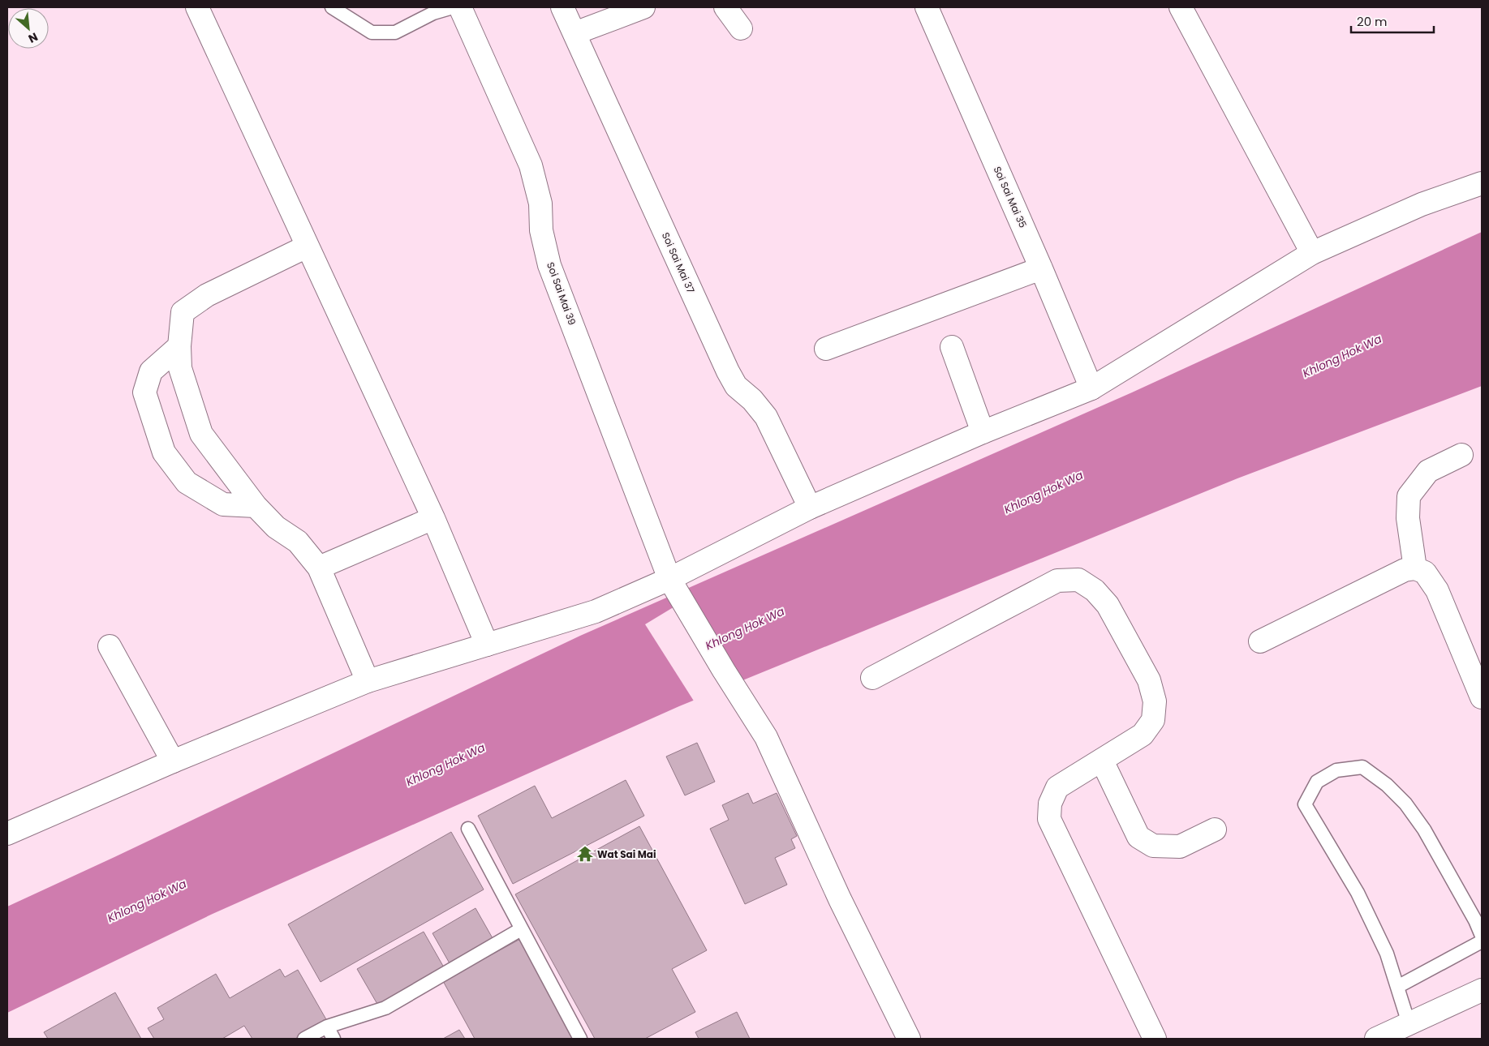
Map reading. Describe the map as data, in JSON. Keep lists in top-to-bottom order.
{
  "streets": {
    "street": ["Soi Sai Mai 35", "Soi Sai Mai 37", "Soi Sai Mai 39"]
  },
  "water": ["Khlong Hok Wa"],
  "places": {
    "temple": ["Wat Sai Mai"]
  },
  "scale_bar": "20 m",
  "north": "bottom right"
}
